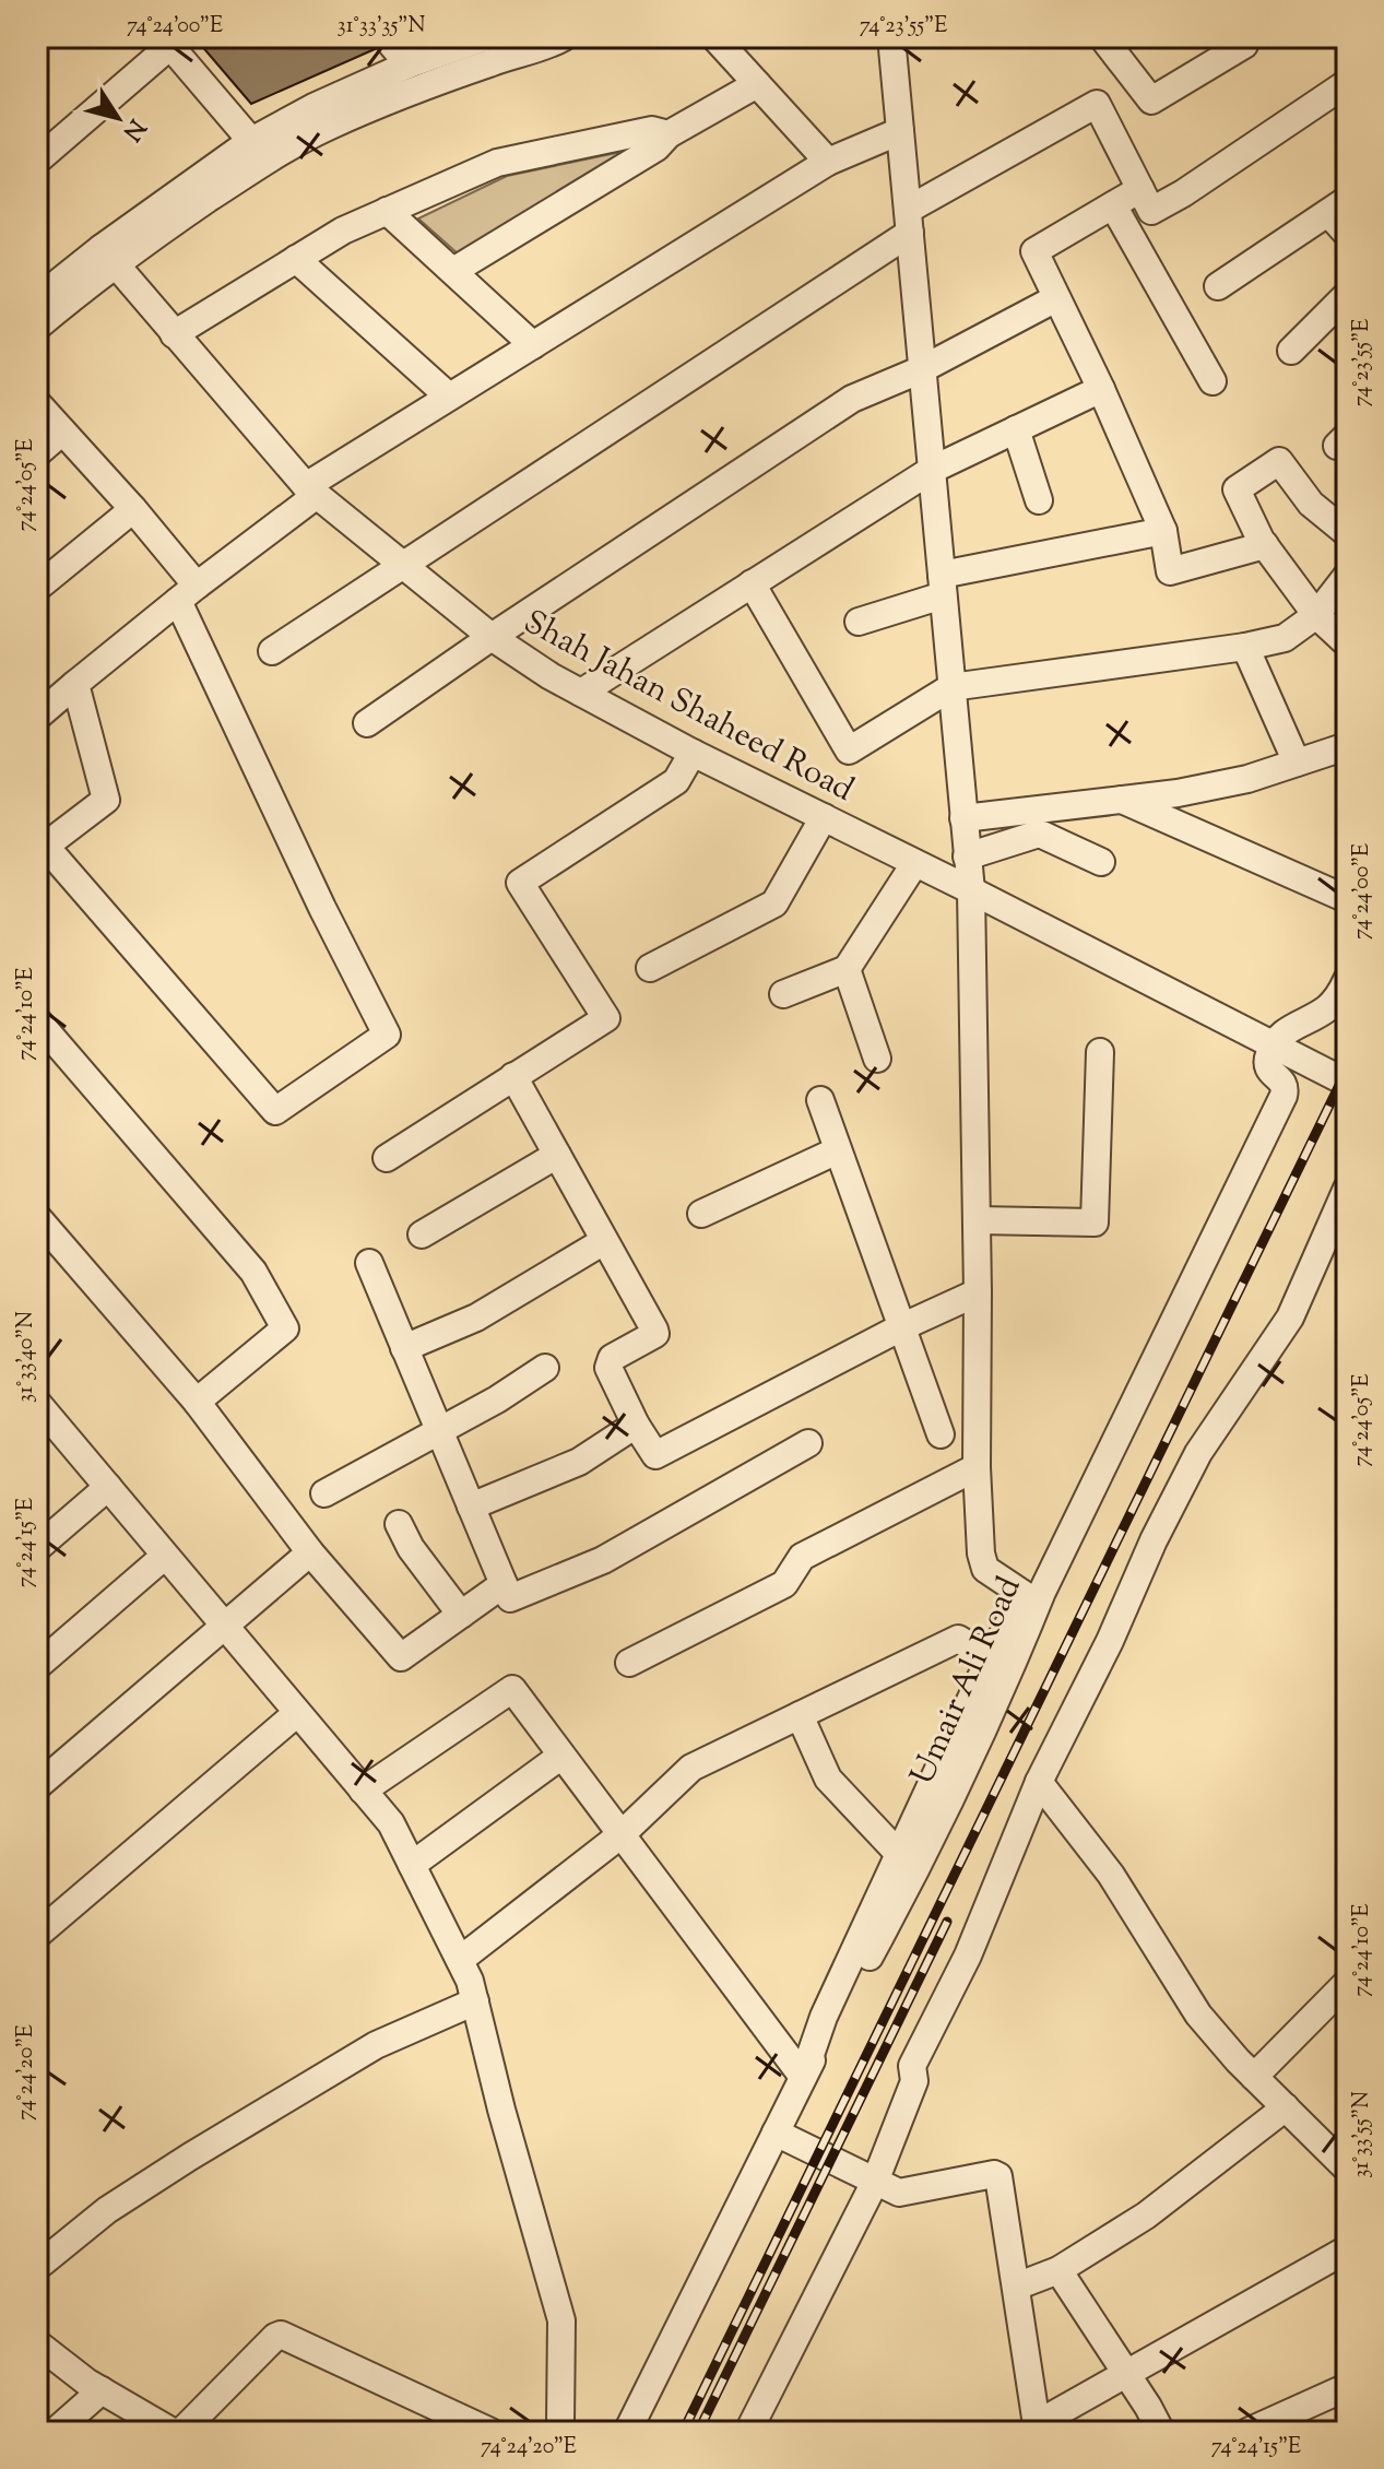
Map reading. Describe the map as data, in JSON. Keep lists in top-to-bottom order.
{
  "streets": {
    "street": ["Shah Jahan Shaheed Road", "Umair Ali Road"]
  },
  "crossings": [
    ["Shah Jahan Shaheed Road", "Umair Ali Road"]
  ],
  "north": "bottom right",
  "coordinates": [
    "74°24'00\"E",
    "31°33'35\"N",
    "74°23'55\"E",
    "74°24'05\"E",
    "74°24'10\"E",
    "31°33'40\"N",
    "74°24'15\"E",
    "74°24'20\"E",
    "31°33'55\"N"
  ]
}
